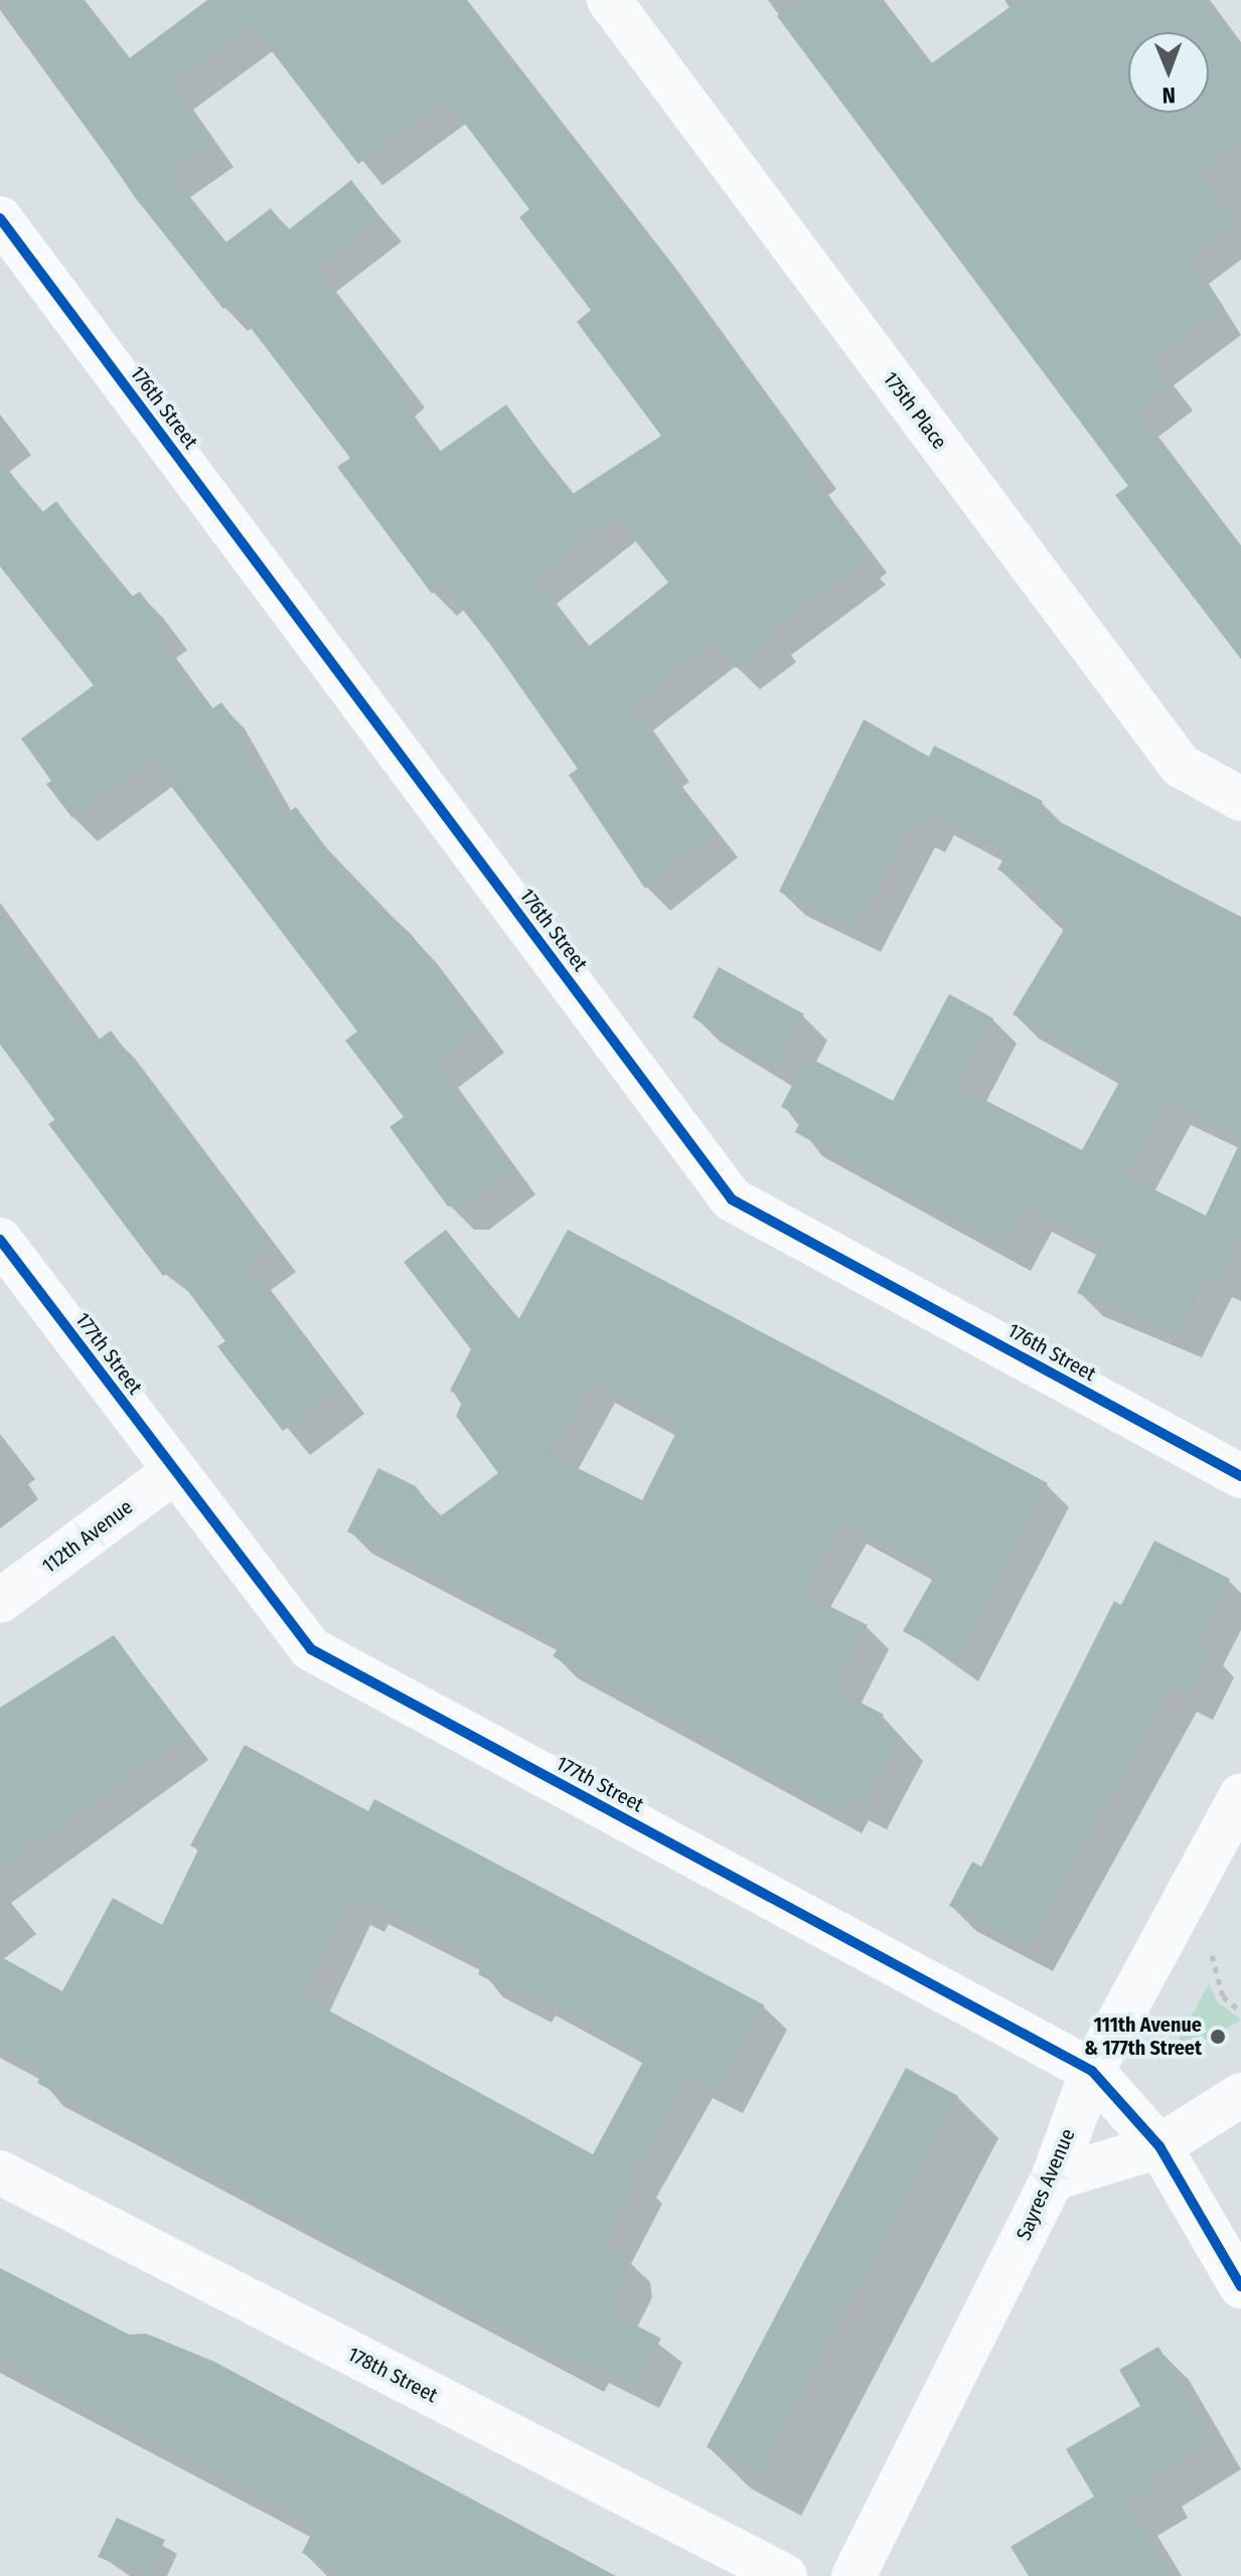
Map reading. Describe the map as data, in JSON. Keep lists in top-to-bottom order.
{
  "streets": {
    "street": [
      "176th Street",
      "175th Place",
      "177th Street",
      "112th Avenue",
      "Sayres Avenue",
      "178th Street"
    ]
  },
  "crossings": [
    ["177th Street", "112th Avenue"],
    ["177th Street", "Sayres Avenue"]
  ],
  "places": ["111th Avenue & 177th Street"],
  "north": "bottom"
}
